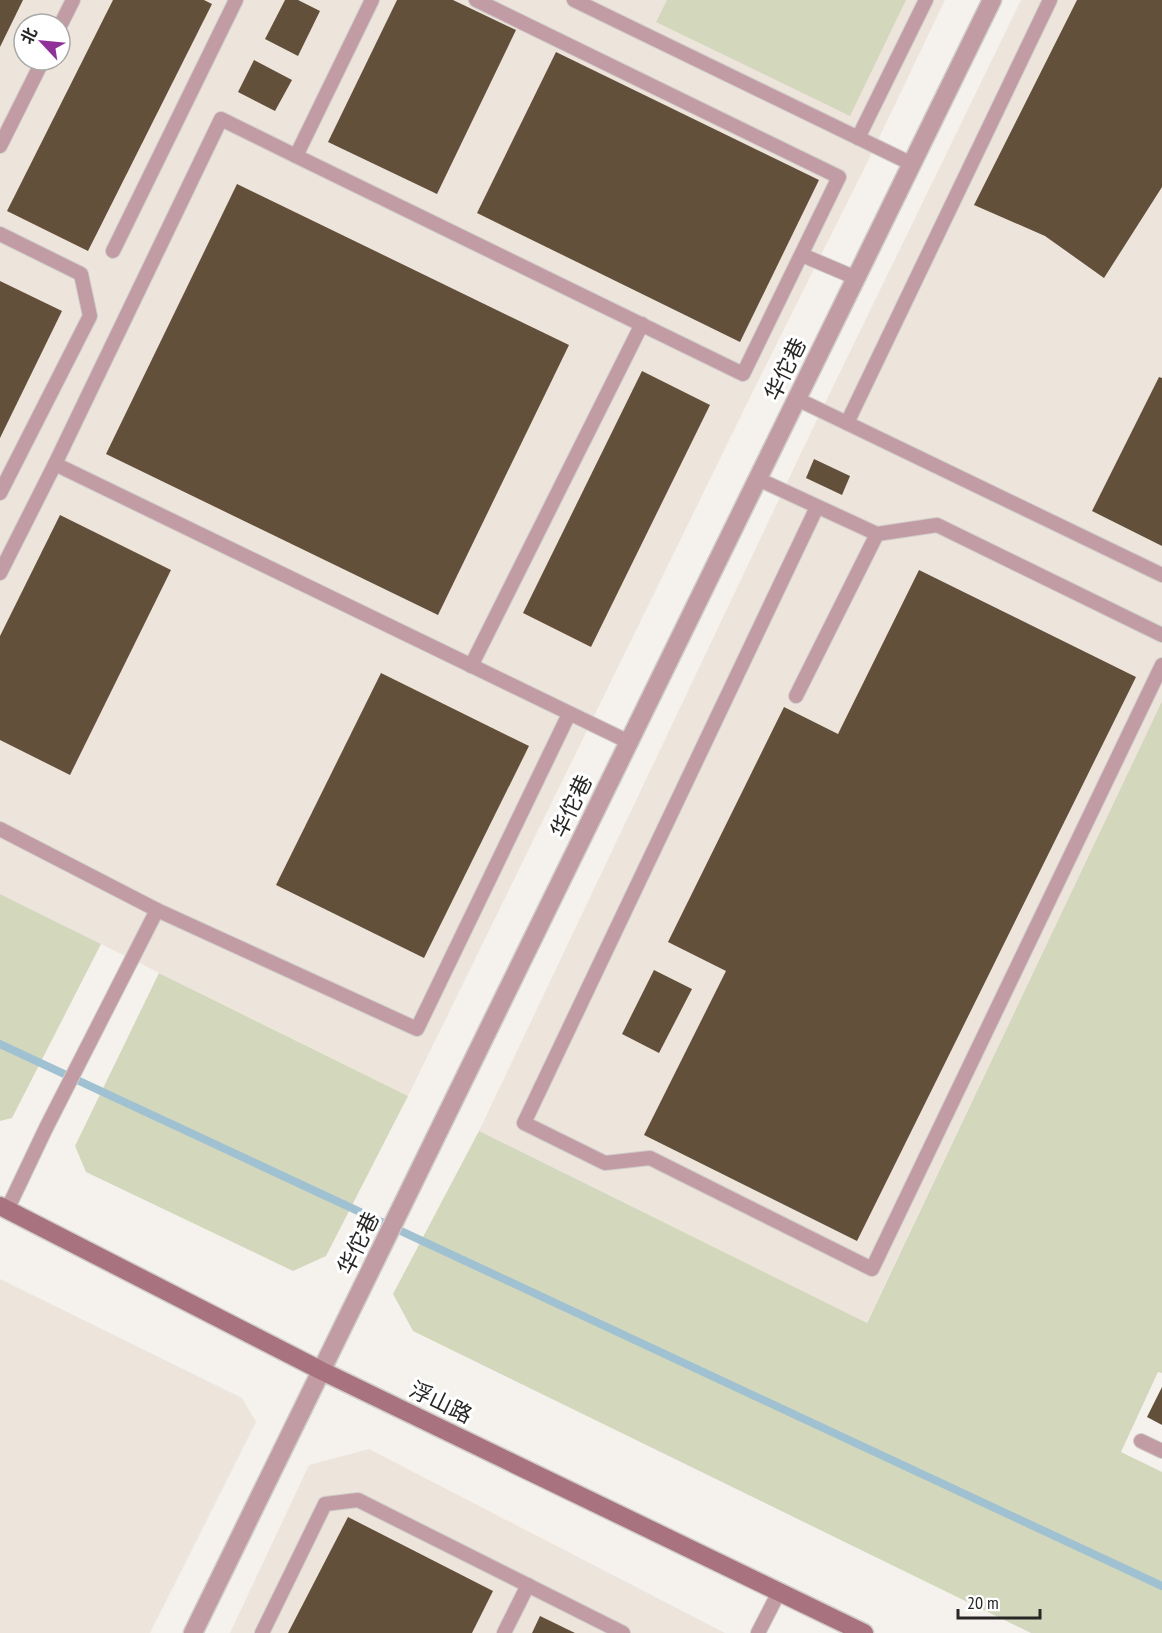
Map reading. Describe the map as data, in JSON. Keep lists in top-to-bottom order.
{
  "streets": {
    "street": ["华佗巷", "浮山路"]
  },
  "crossings": [
    ["华佗巷", "浮山路"]
  ],
  "scale_bar": "20 m",
  "north": "top left"
}
